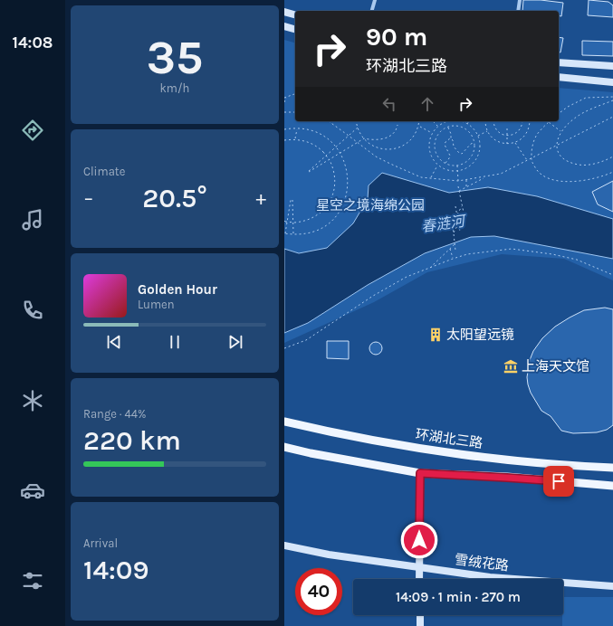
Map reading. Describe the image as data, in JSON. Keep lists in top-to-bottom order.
{
  "streets": {
    "main road": ["环湖北三路"],
    "street": ["雪绒花路"]
  },
  "water": ["春涟河"],
  "parks": ["星空之境海绵公园"],
  "places": {
    "building": ["太阳望远镜"],
    "museum": ["上海天文馆"]
  },
  "page": {
    "tabs": "14:08",
    "tile": [
      ["35", "km/h"],
      "Climate",
      ["Range · 44%", "220 km"],
      ["Arrival", "14:09"]
    ],
    "turn": ["90 m", "环湖北三路"],
    "heat": ["−", "20.5°", "+"],
    "song": ["Golden Hour", "Lumen"],
    "limit": "40",
    "trip": "14:09 · 1 min · 270 m"
  }
}
